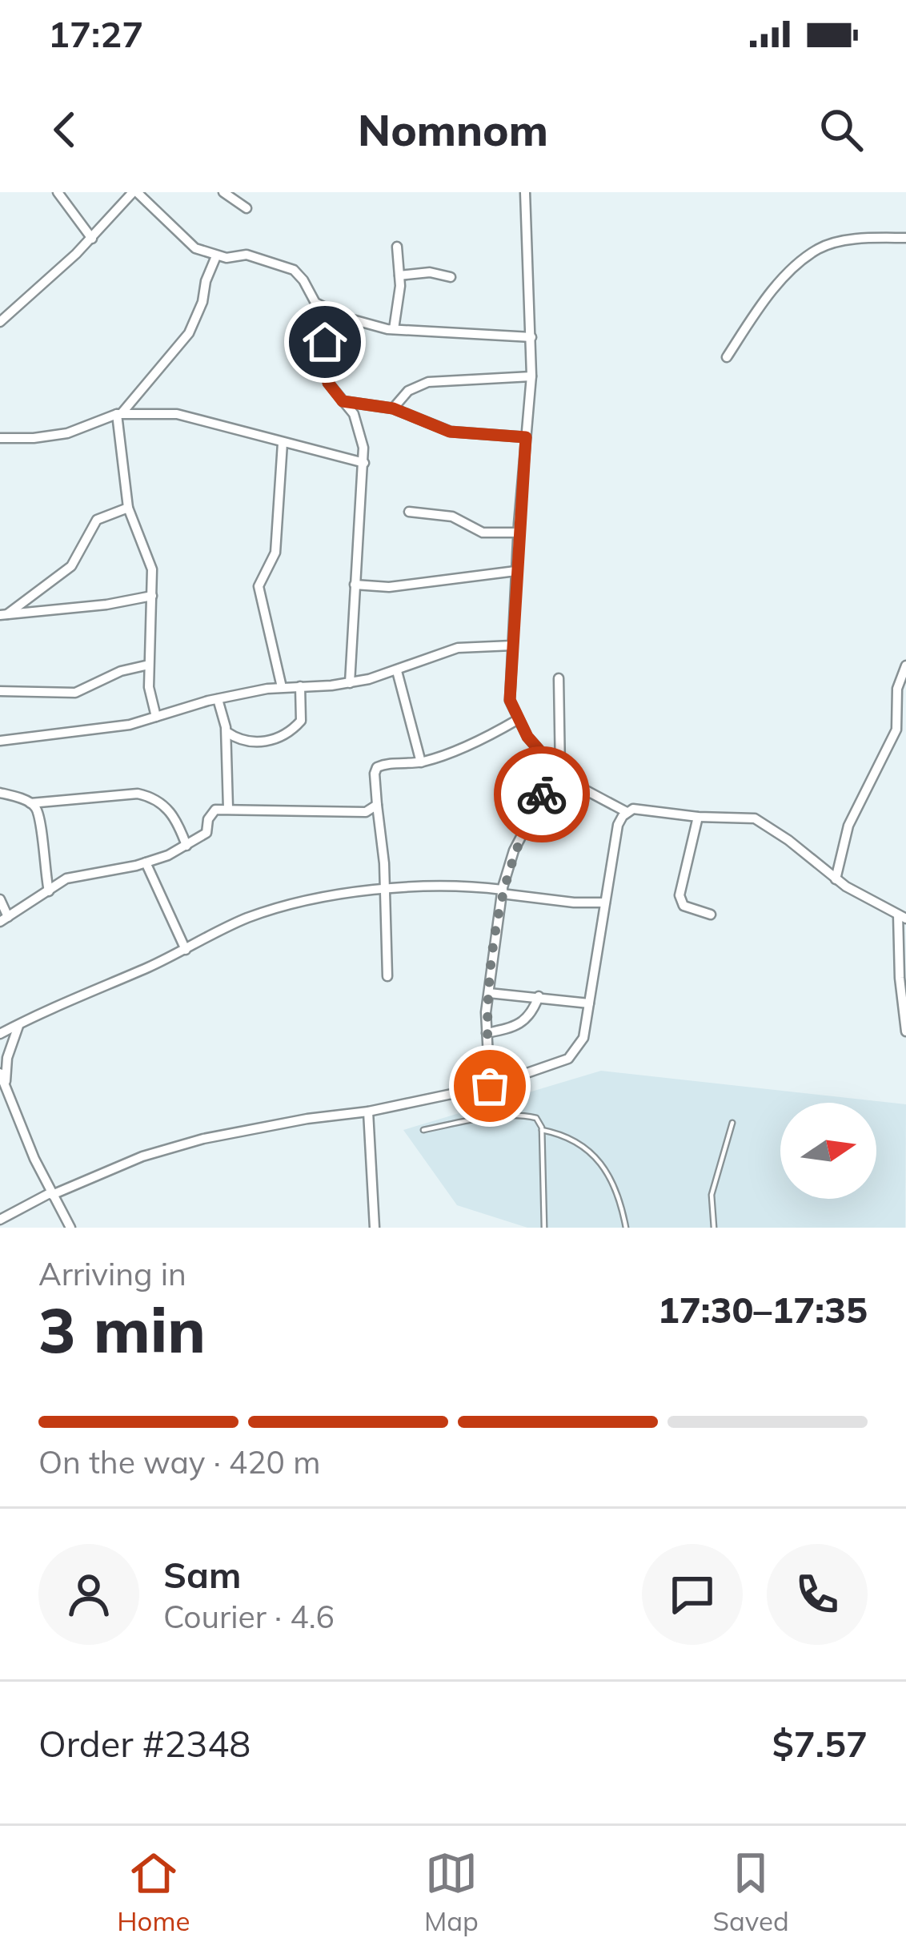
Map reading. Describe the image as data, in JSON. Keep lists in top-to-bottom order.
{
  "north": "right",
  "page": {
    "status": "17:27",
    "header": "Nomnom",
    "heading": ["3 min", "Arriving in", "17:30–17:35"],
    "panel": [
      "Sam",
      "Courier · 4.6",
      "Order #2348",
      "$7.57"
    ],
    "bar": "On the way · 420 m",
    "tabs": ["Home", "Map", "Saved"]
  }
}
